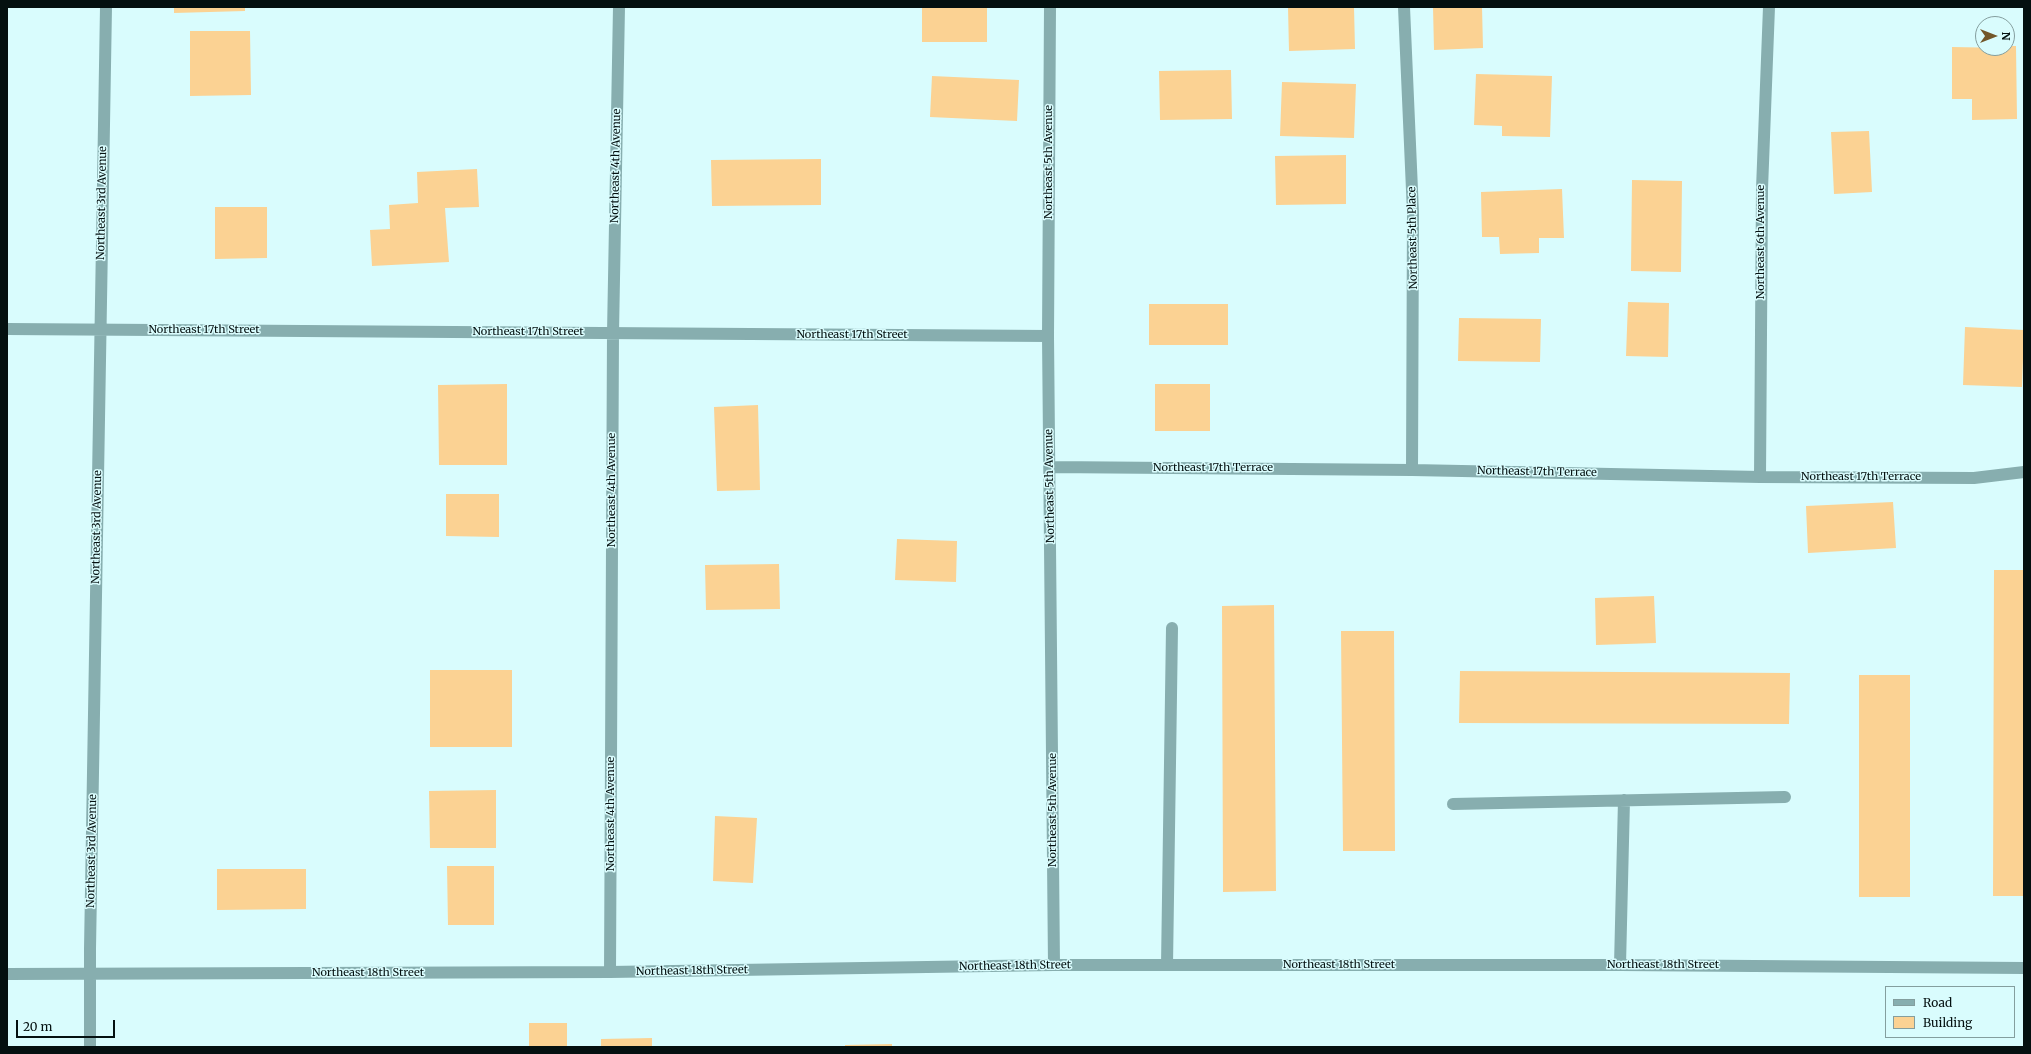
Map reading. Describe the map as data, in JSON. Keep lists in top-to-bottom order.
{
  "streets": {
    "street": [
      "Northeast 5th Avenue",
      "Northeast 4th Avenue",
      "Northeast 3rd Avenue",
      "Northeast 5th Place",
      "Northeast 6th Avenue",
      "Northeast 17th Street",
      "Northeast 17th Terrace",
      "Northeast 18th Street"
    ]
  },
  "crossings": [
    ["Northeast 5th Avenue", "Northeast 17th Street"],
    ["Northeast 5th Avenue", "Northeast 17th Terrace"],
    ["Northeast 5th Avenue", "Northeast 18th Street"],
    ["Northeast 4th Avenue", "Northeast 17th Street"],
    ["Northeast 4th Avenue", "Northeast 18th Street"],
    ["Northeast 3rd Avenue", "Northeast 17th Street"],
    ["Northeast 3rd Avenue", "Northeast 18th Street"],
    ["Northeast 5th Place", "Northeast 17th Terrace"],
    ["Northeast 6th Avenue", "Northeast 17th Terrace"]
  ],
  "legend": ["Road", "Building"],
  "scale_bar": "20 m",
  "north": "right"
}
